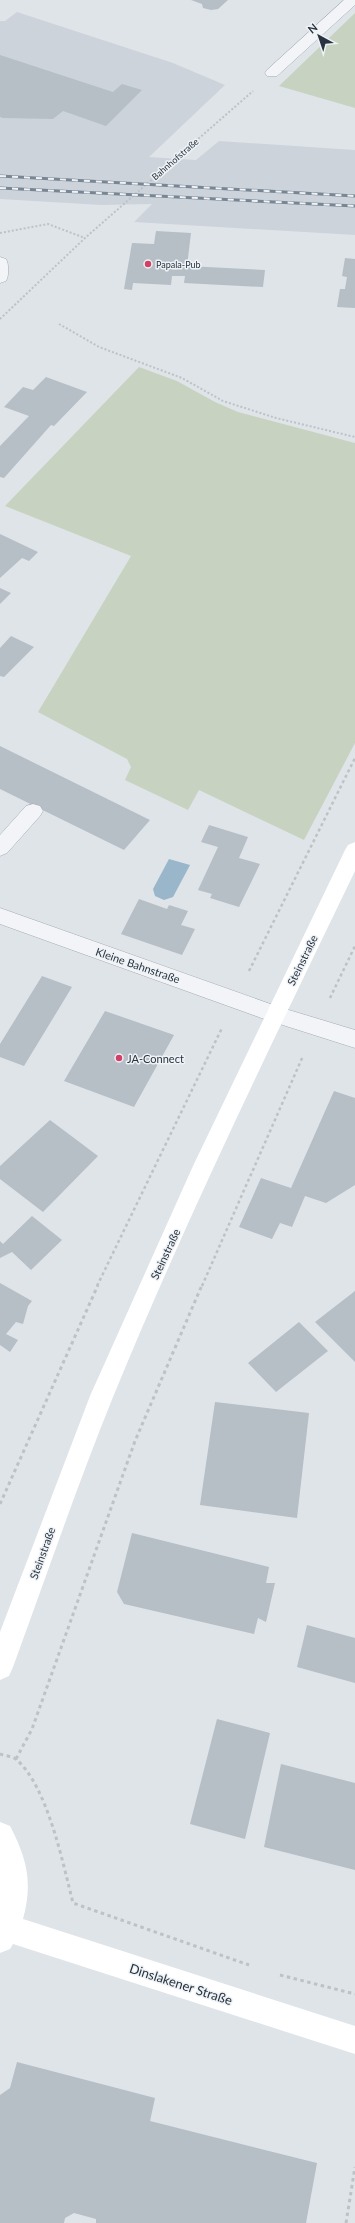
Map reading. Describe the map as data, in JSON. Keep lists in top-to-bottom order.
{
  "streets": {
    "street": ["Steinstraße", "Kleine Bahnstraße", "Dinslakener Straße"],
    "path": ["Bahnhofstraße"]
  },
  "crossings": [
    ["Steinstraße", "Kleine Bahnstraße"]
  ],
  "places": ["Papala-Pub", "JA-Connect"],
  "north": "top left"
}
